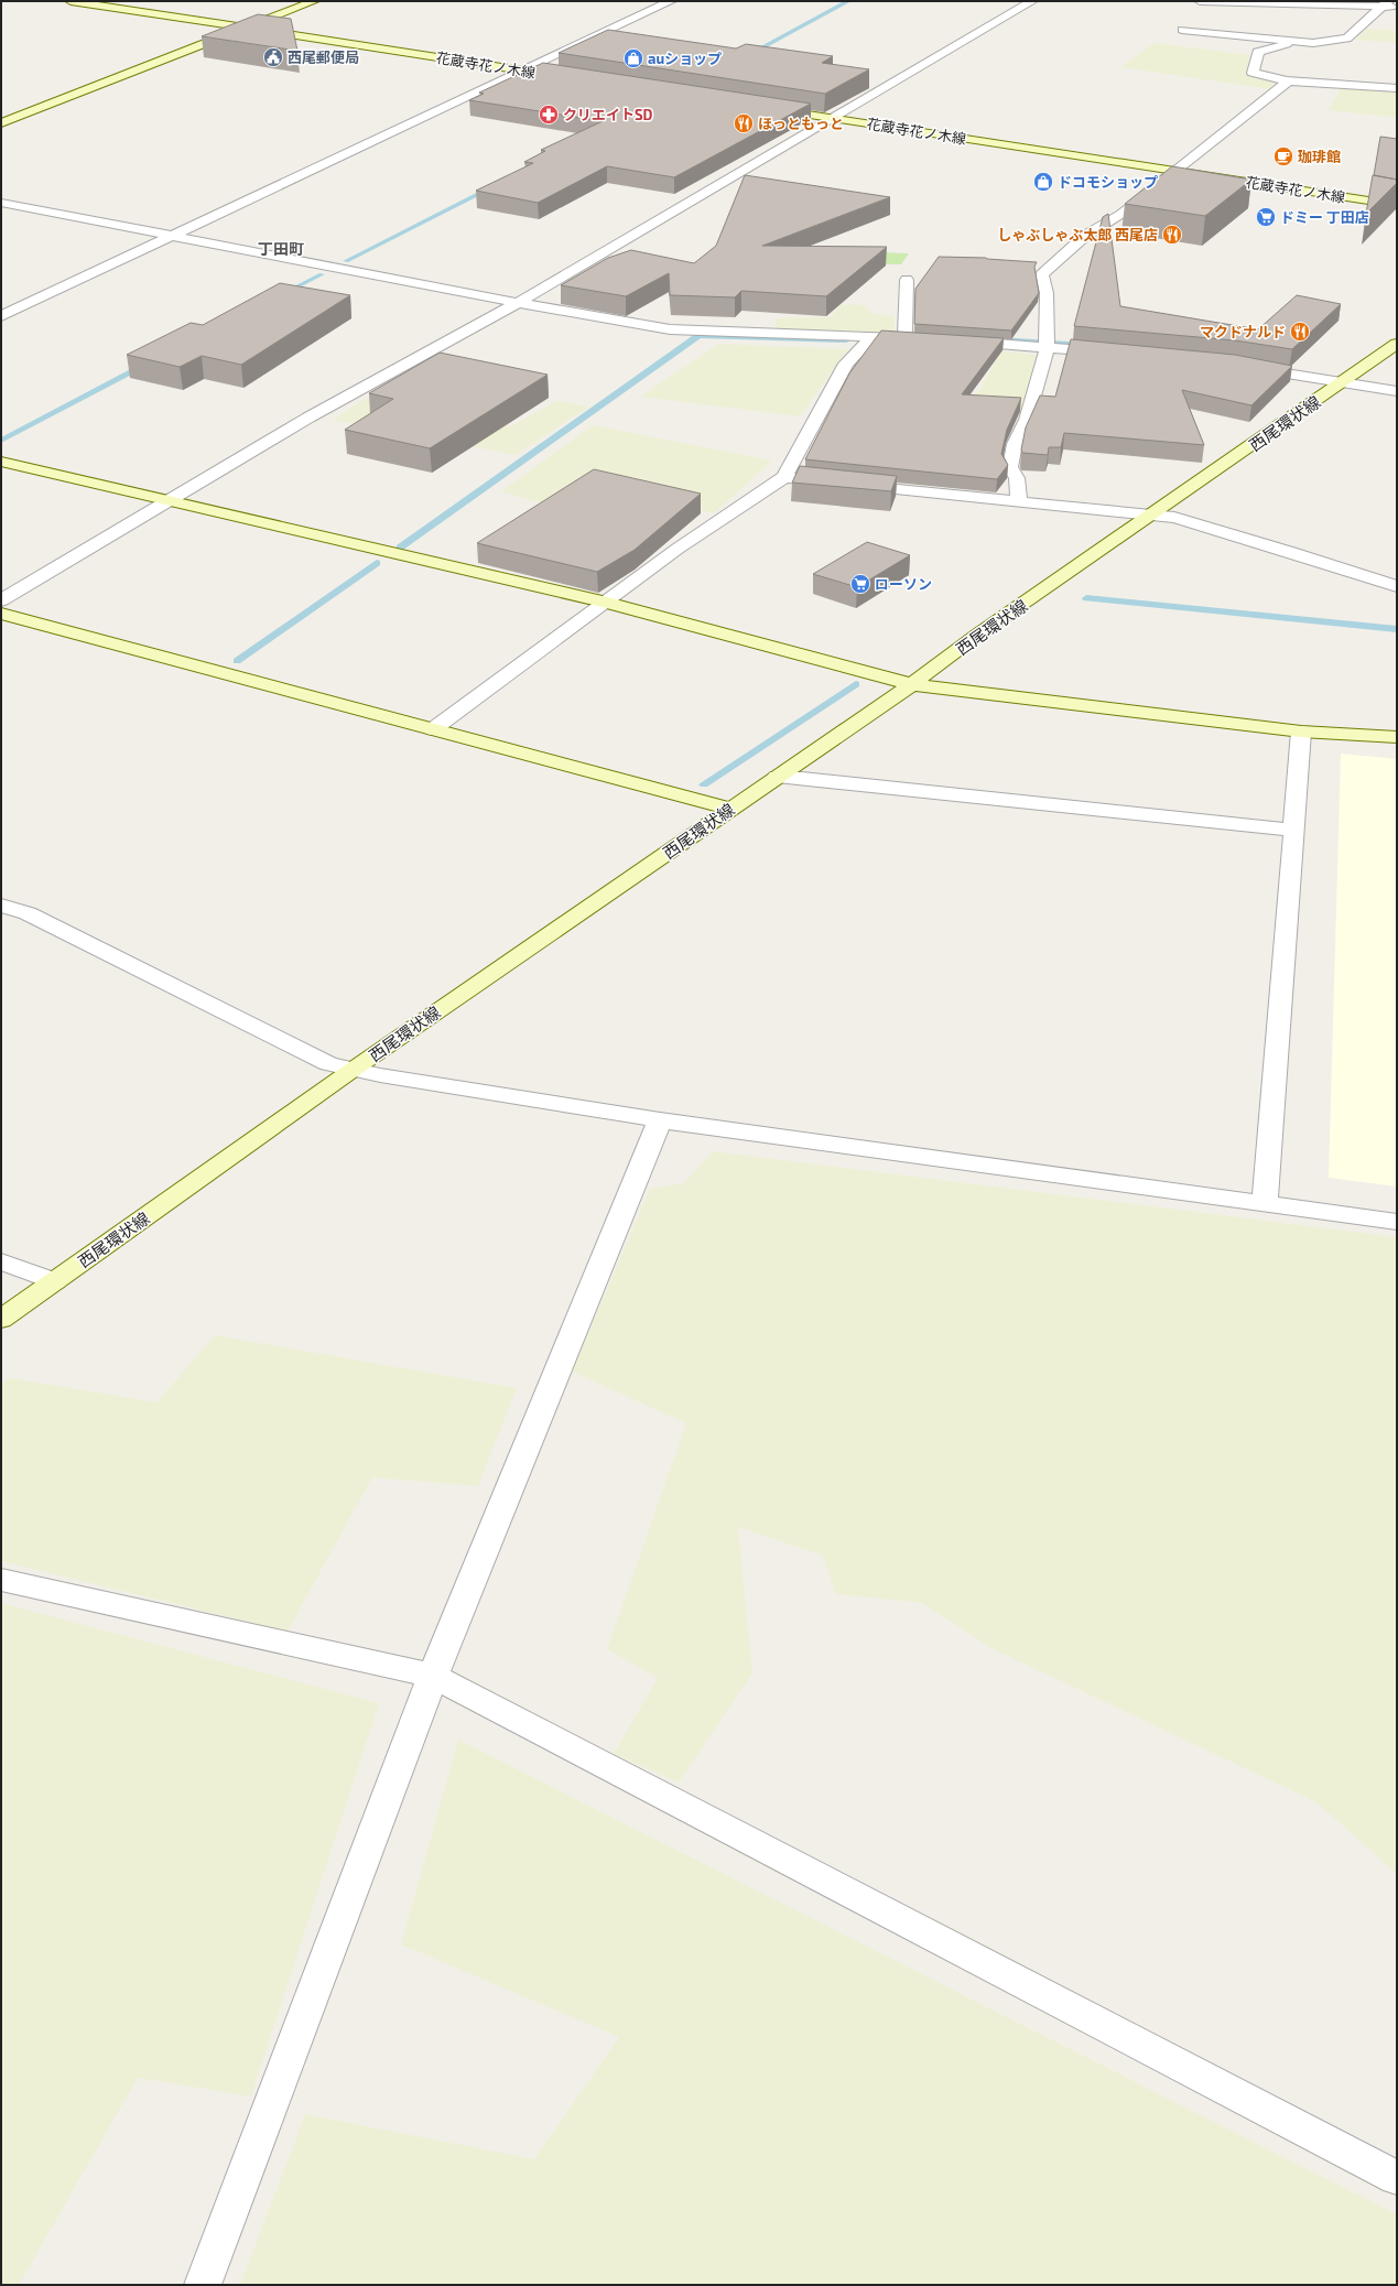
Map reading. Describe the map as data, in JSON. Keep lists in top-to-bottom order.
{
  "streets": {
    "main road": ["花蔵寺花ノ木線", "西尾環状線"]
  },
  "districts": ["丁田町"],
  "places": {
    "public building": ["西尾郵便局"],
    "shop": ["auショップ", "ドコモショップ"],
    "pharmacy": ["クリエイトSD"],
    "restaurant": ["ほっともっと", "しゃぶしゃぶ太郎 西尾店", "マクドナルド"],
    "cafe": ["珈琲館"],
    "supermarket": ["ドミー 丁田店", "ローソン"]
  }
}
